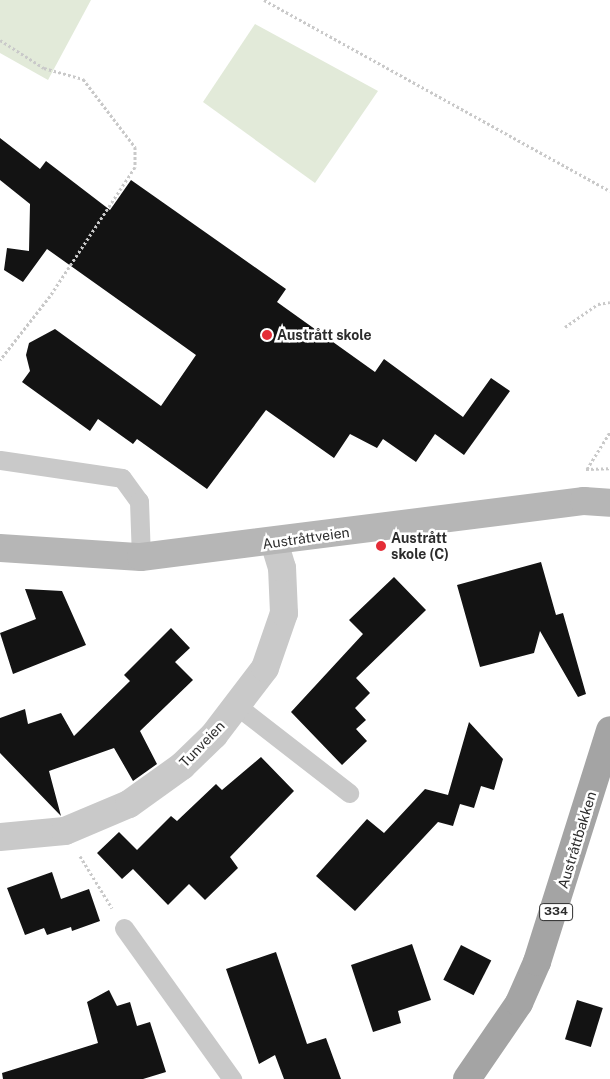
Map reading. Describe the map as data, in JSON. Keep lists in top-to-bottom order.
{
  "streets": {
    "main road": ["Austråttveien", "Austråttbakken", "334"],
    "street": ["Tunveien"]
  },
  "crossings": [
    ["Austråttveien", "Tunveien"]
  ],
  "places": ["Austrått skole", "Austrått skole (C)"]
}
